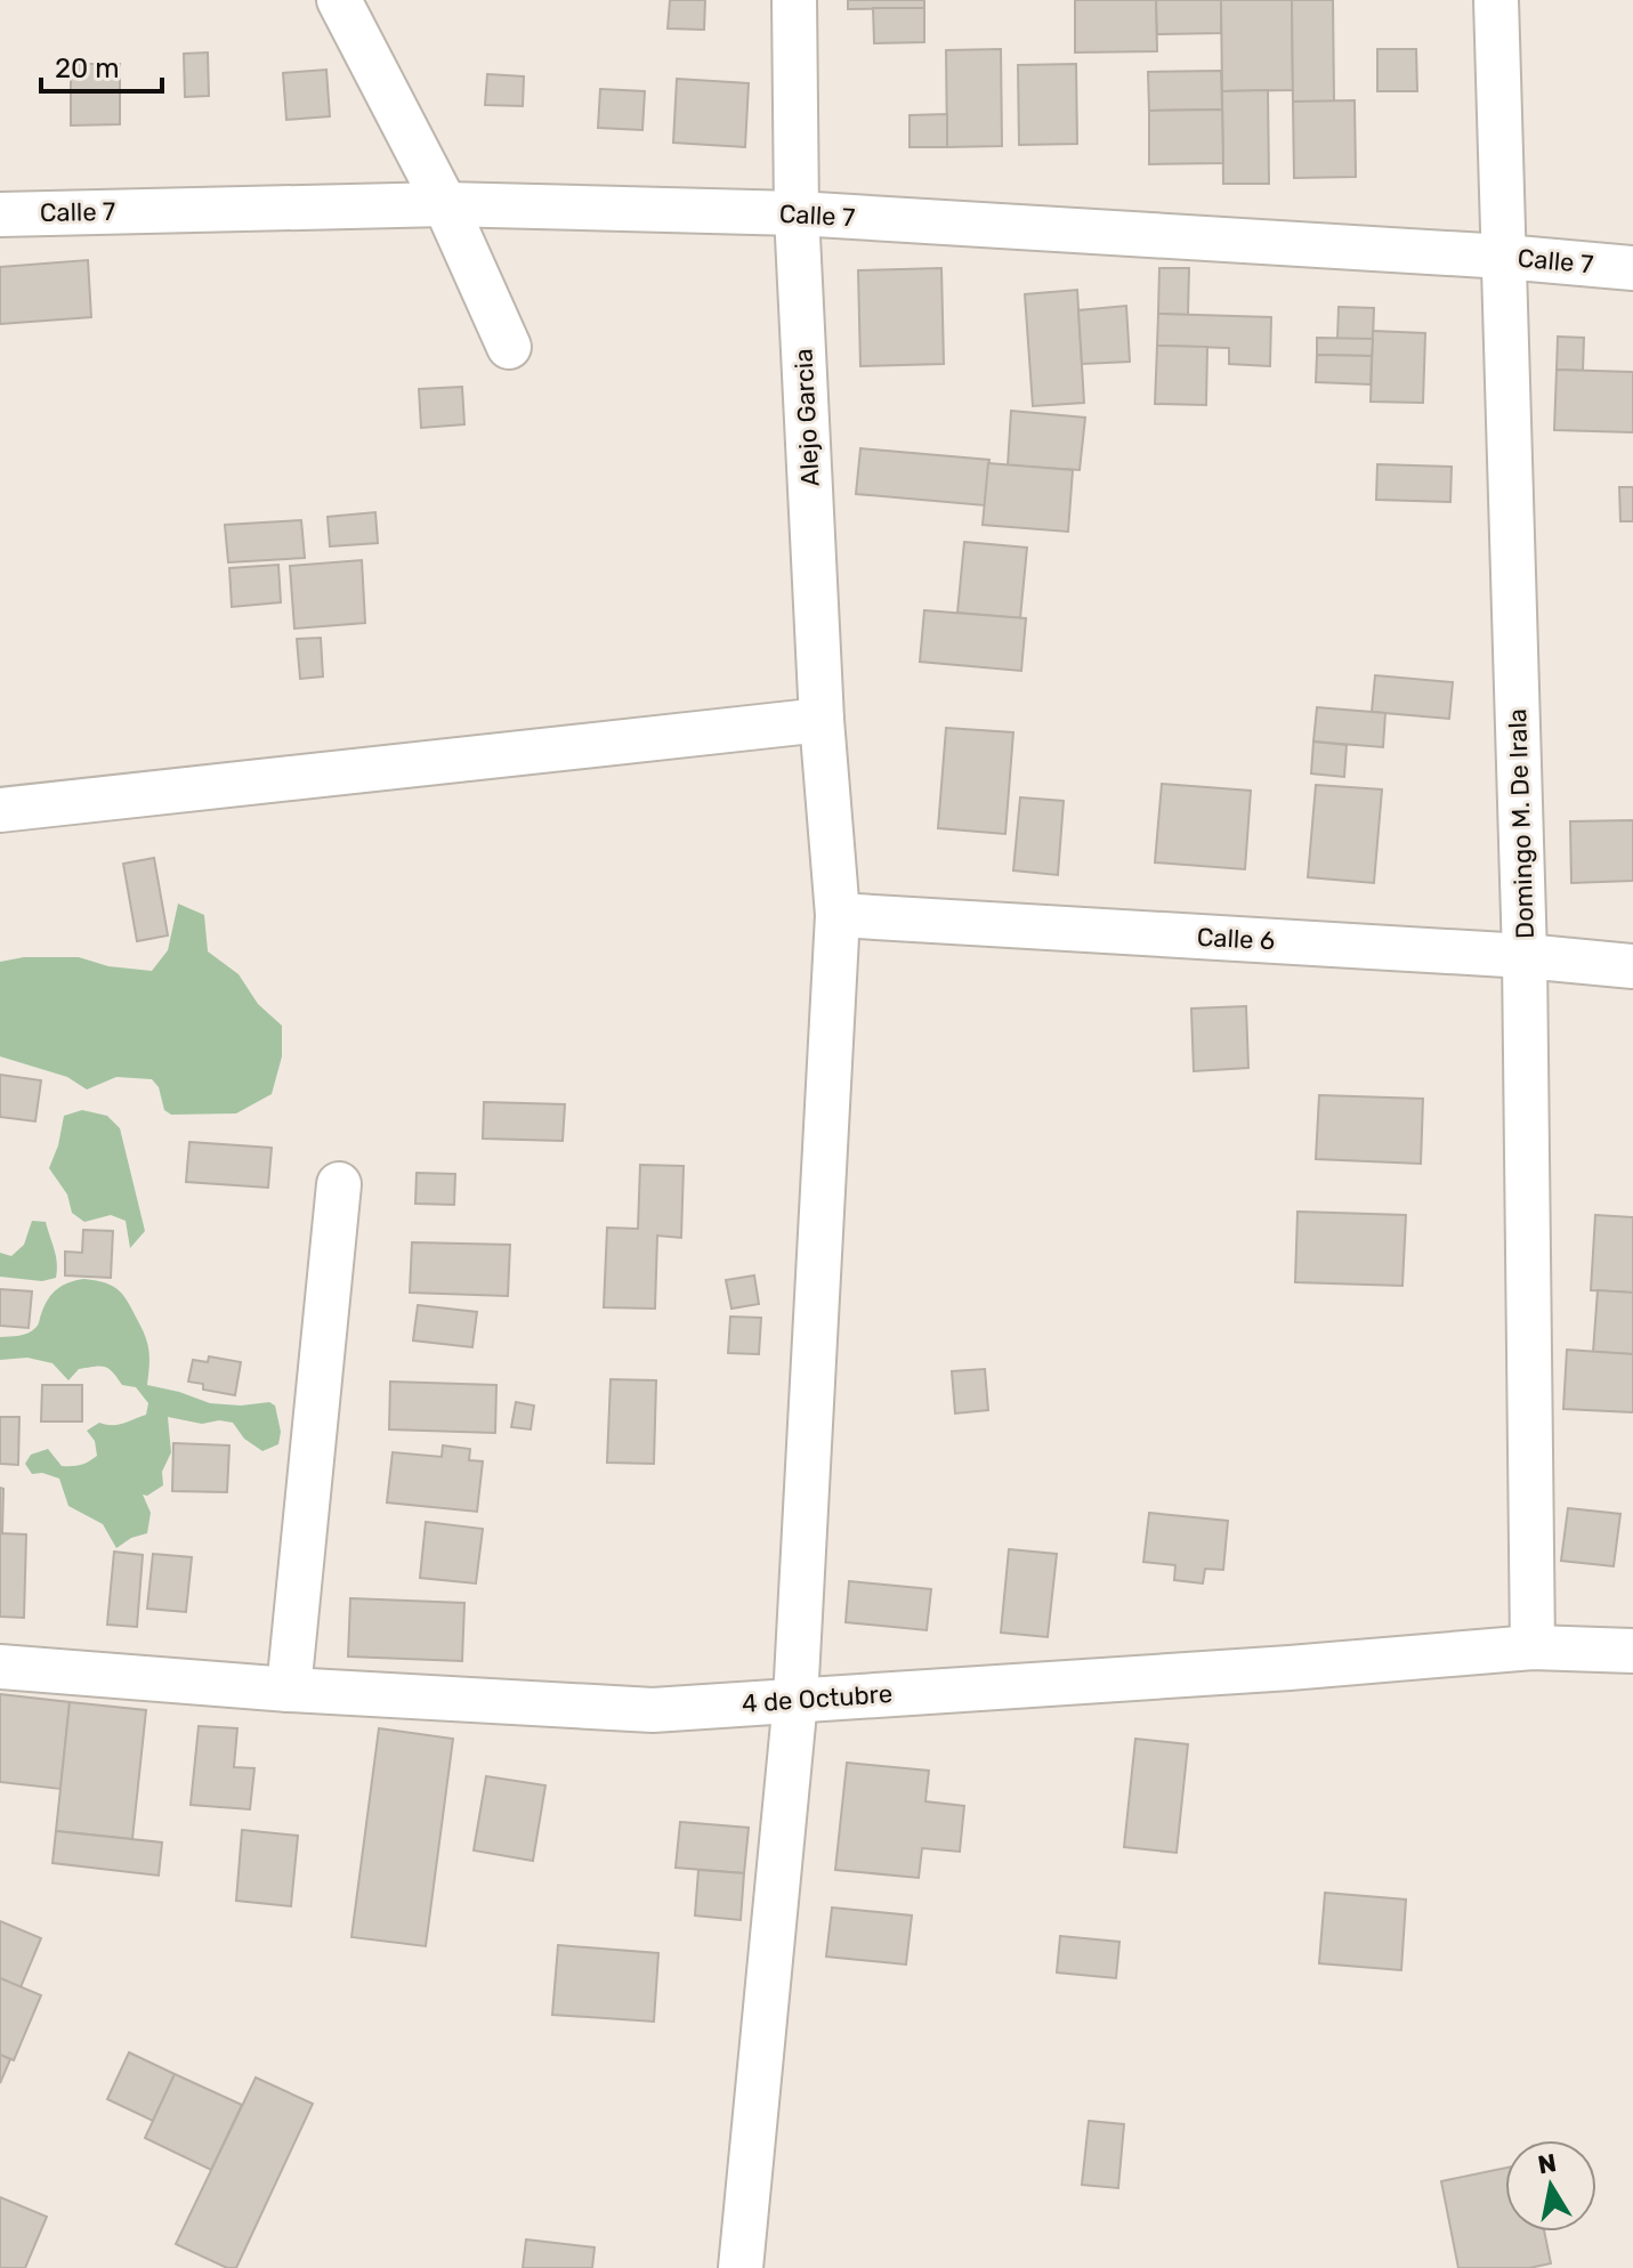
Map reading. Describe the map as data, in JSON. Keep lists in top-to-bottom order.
{
  "streets": {
    "street": [
      "Calle 7",
      "Alejo Garcia",
      "Domingo M. De Irala",
      "Calle 6",
      "4 de Octubre"
    ]
  },
  "crossings": [
    ["Calle 7", "Alejo Garcia"],
    ["Calle 7", "Domingo M. De Irala"],
    ["Alejo Garcia", "Calle 6"],
    ["Alejo Garcia", "4 de Octubre"],
    ["Domingo M. De Irala", "Calle 6"],
    ["Domingo M. De Irala", "4 de Octubre"]
  ],
  "scale_bar": "20 m",
  "north": "top"
}
